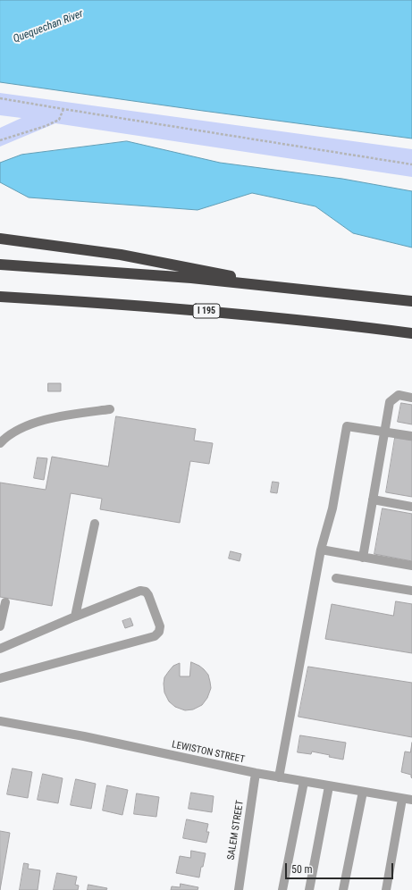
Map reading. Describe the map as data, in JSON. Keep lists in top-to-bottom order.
{
  "streets": {
    "highway": ["I 195"],
    "street": ["LEWISTON STREET", "SALEM STREET"]
  },
  "crossings": [
    ["LEWISTON STREET", "SALEM STREET"]
  ],
  "water": ["Quequechan River"],
  "scale_bar": "50 m"
}
